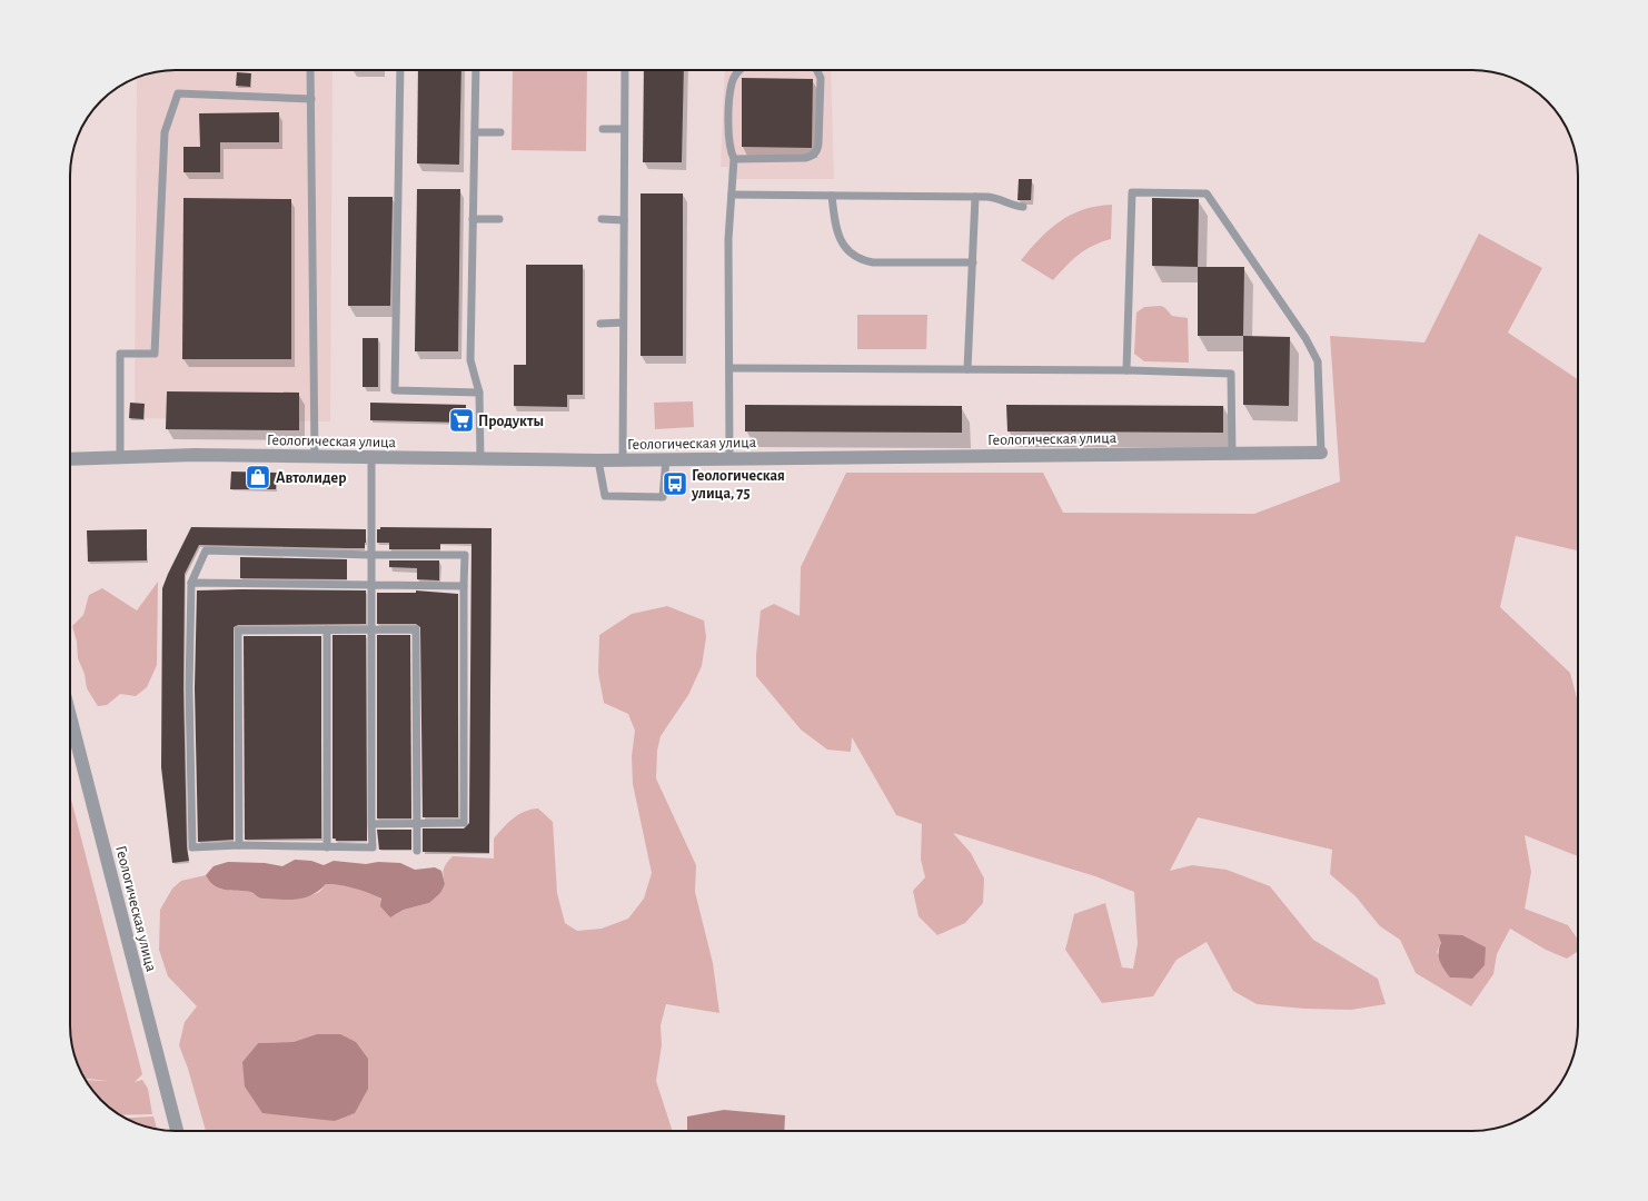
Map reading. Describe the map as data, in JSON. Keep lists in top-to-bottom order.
{
  "streets": {
    "street": ["Геологическая улица"]
  },
  "places": {
    "supermarket": ["Продукты"],
    "shop": ["Автолидер"],
    "bus stop": ["Геологическая улица, 75"]
  }
}
